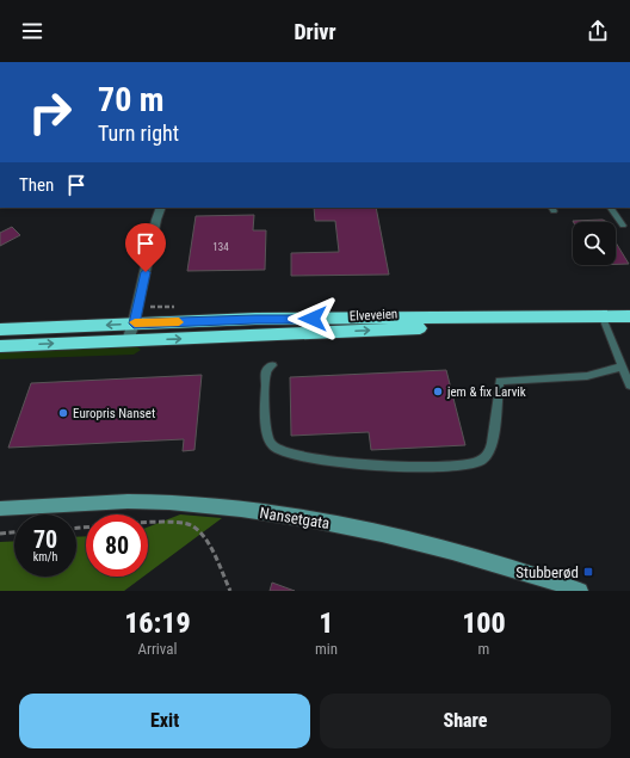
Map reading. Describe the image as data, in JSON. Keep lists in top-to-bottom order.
{
  "streets": {
    "highway": ["Elveveien"],
    "main road": ["Nansetgata"]
  },
  "places": {
    "other": ["jem & fix Larvik", "Europris Nanset"],
    "transit": ["Stubberød"]
  },
  "house_numbers": ["134"],
  "page": {
    "header": "Drivr",
    "turn": ["70 m", "Turn right"],
    "then": "Then",
    "speed": "70 km/h",
    "limit": "80",
    "eta": [
      "16:19",
      "Arrival",
      "1",
      "min",
      "100",
      "m"
    ],
    "buttons": ["Exit", "Share"]
  }
}
